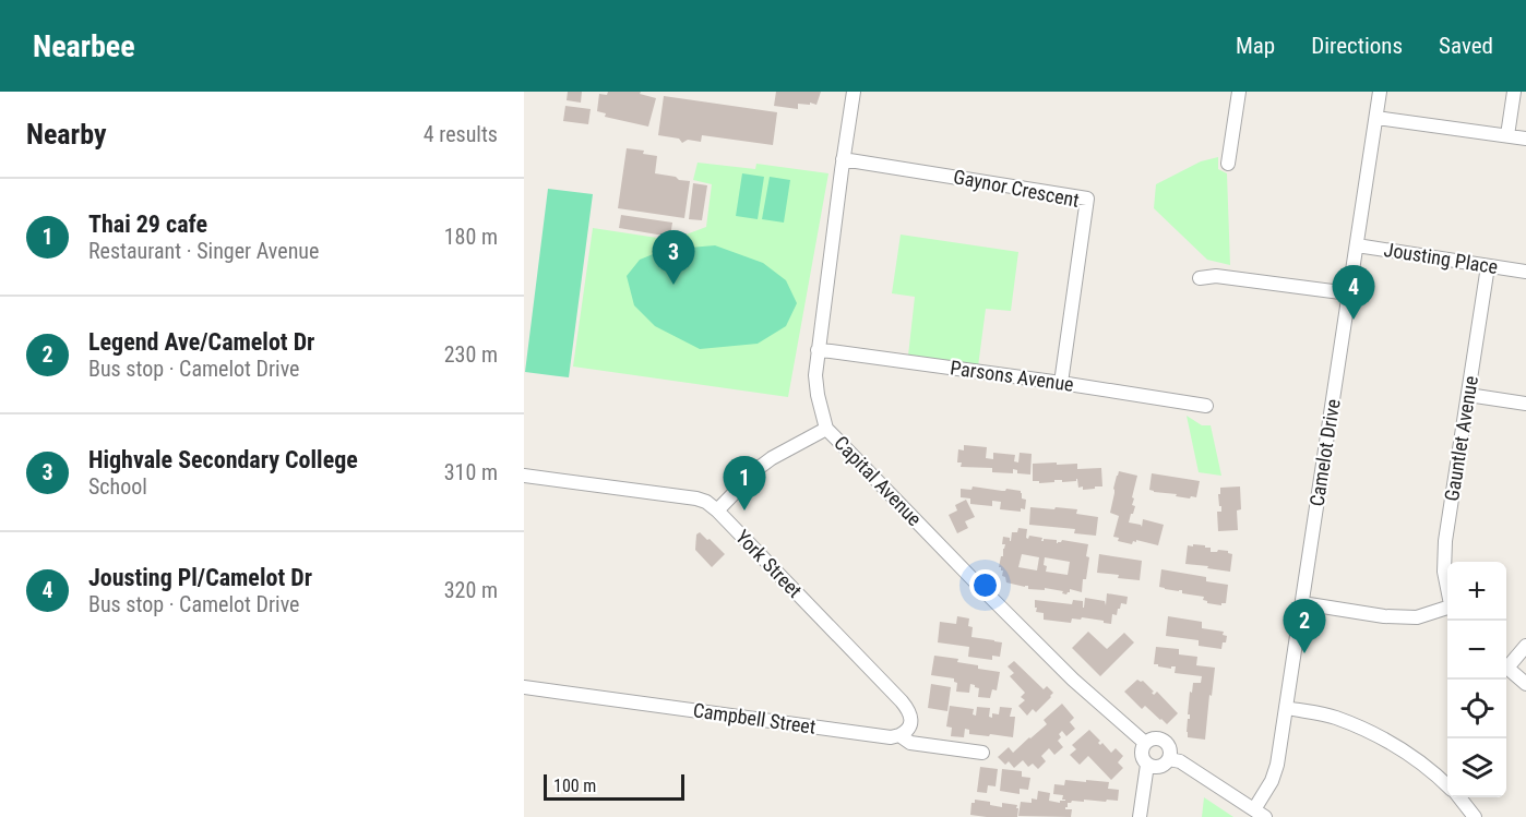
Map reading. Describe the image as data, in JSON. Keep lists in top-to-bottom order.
{
  "streets": {
    "street": [
      "Gaynor Crescent",
      "Jousting Place",
      "Parsons Avenue",
      "Gauntlet Avenue",
      "Camelot Drive",
      "Capital Avenue",
      "York Street",
      "Campbell Street"
    ]
  },
  "crossings": [
    ["Gaynor Crescent", "Parsons Avenue"],
    ["Gaynor Crescent", "Capital Avenue"],
    ["Jousting Place", "Gauntlet Avenue"],
    ["Jousting Place", "Camelot Drive"],
    ["Parsons Avenue", "Capital Avenue"],
    ["York Street", "Campbell Street"]
  ],
  "scale_bar": "100 m",
  "page": {
    "header": "Nearbee",
    "nav": ["Map", "Directions", "Saved"],
    "heading": ["Nearby", "4 results"],
    "list": [
      {
        "mark": "1",
        "name": "Thai 29 cafe",
        "note": "Restaurant · Singer Avenue",
        "value": "180 m"
      },
      {
        "mark": "2",
        "name": "Legend Ave/Camelot Dr",
        "note": "Bus stop · Camelot Drive",
        "value": "230 m"
      },
      {
        "mark": "3",
        "name": "Highvale Secondary College",
        "note": "School",
        "value": "310 m"
      },
      {
        "mark": "4",
        "name": "Jousting Pl/Camelot Dr",
        "note": "Bus stop · Camelot Drive",
        "value": "320 m"
      }
    ],
    "pins": [
      "3",
      "4",
      "1",
      "2"
    ],
    "map_buttons": ["+", "−"],
    "scale": "100 m"
  }
}
